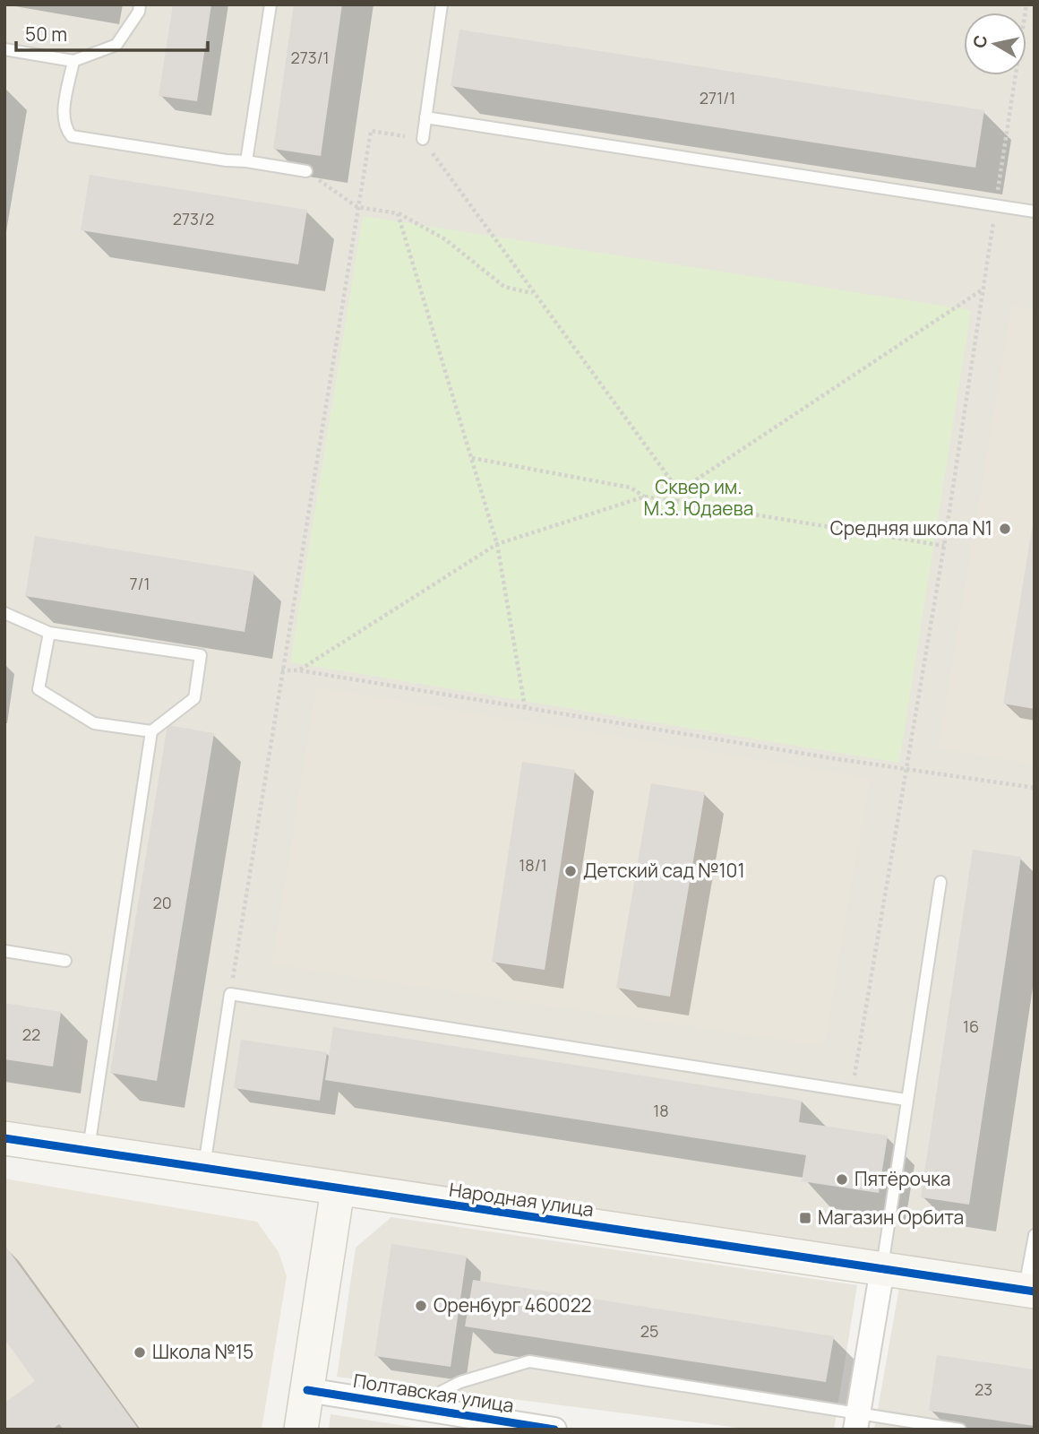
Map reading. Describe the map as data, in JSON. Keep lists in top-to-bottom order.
{
  "streets": {
    "street": ["Народная улица", "Полтавская улица"]
  },
  "parks": ["Сквер им. М.З. Юдаева"],
  "places": {
    "other": [
      "Средняя школа N1",
      "Детский сад №101",
      "Пятёрочка",
      "Оренбург 460022",
      "Школа №15"
    ],
    "transit": ["Магазин Орбита"]
  },
  "house_numbers": [
    "273/1",
    "271/1",
    "273/2",
    "7/1",
    "18/1",
    "20",
    "16",
    "22",
    "18",
    "25",
    "23"
  ],
  "scale_bar": "50 m",
  "north": "left"
}
